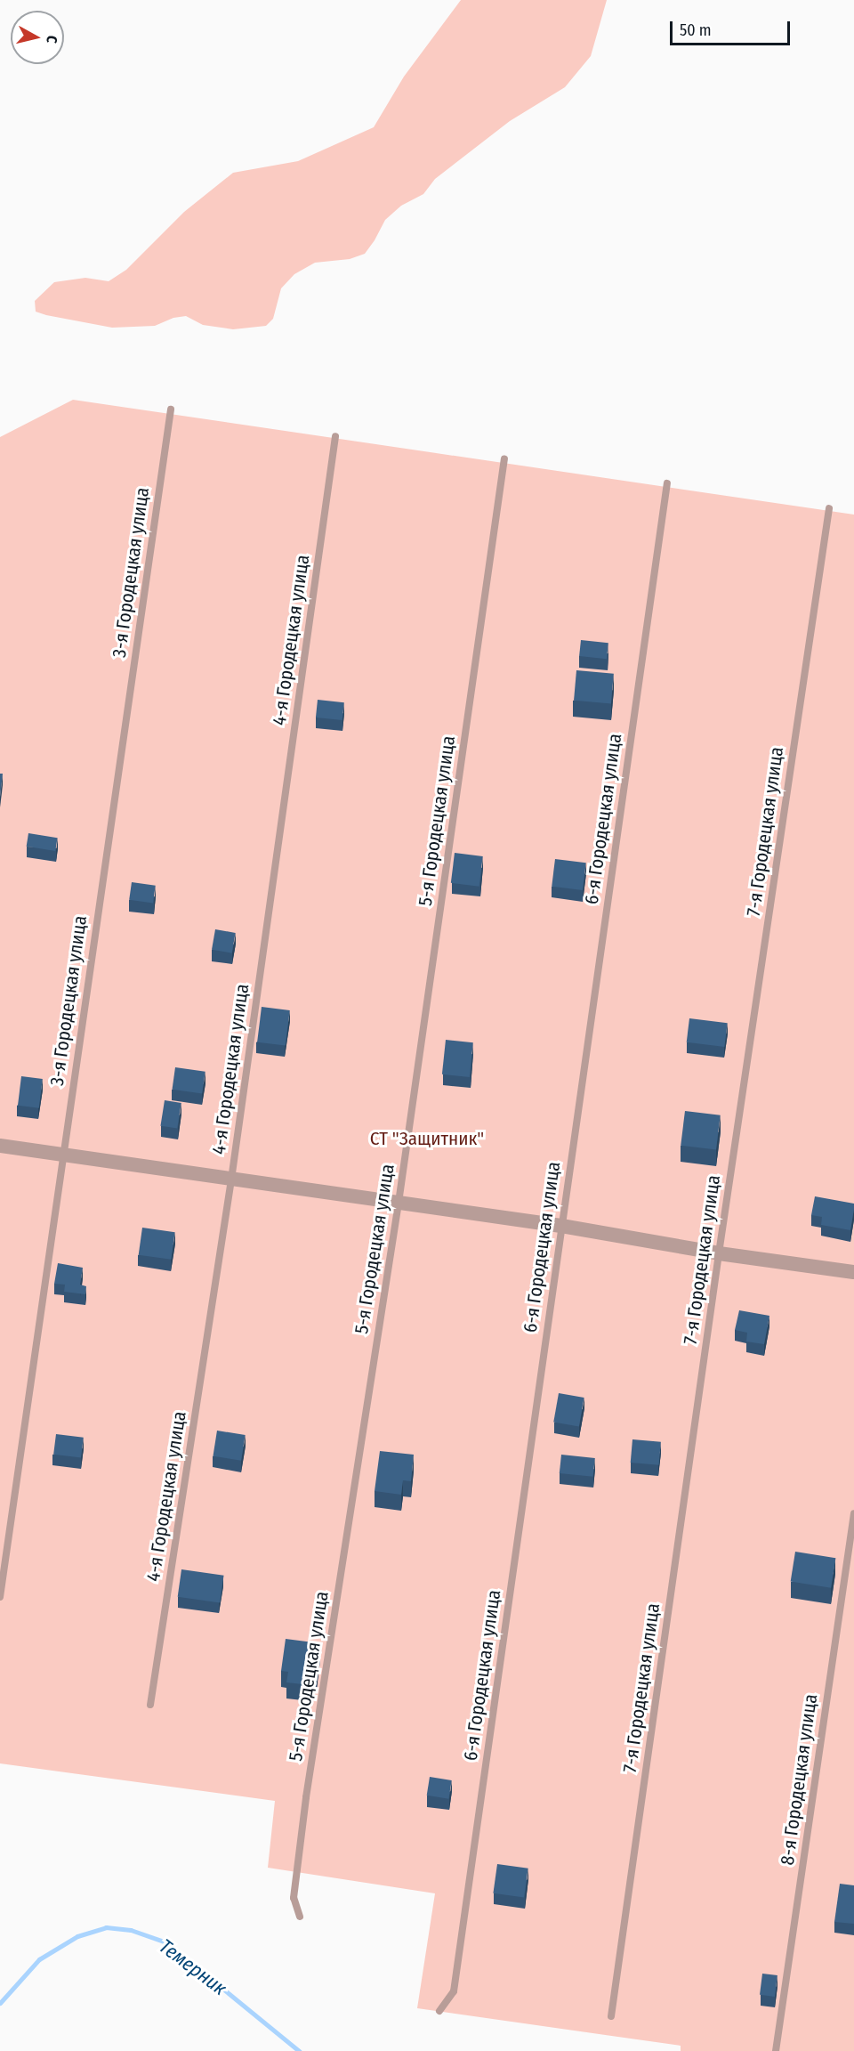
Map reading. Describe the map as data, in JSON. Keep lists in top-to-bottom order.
{
  "streets": {
    "lane": [
      "3-я Городецкая улица",
      "4-я Городецкая улица",
      "6-я Городецкая улица",
      "5-я Городецкая улица",
      "7-я Городецкая улица",
      "8-я Городецкая улица"
    ]
  },
  "water": ["Темерник"],
  "parks": ["СТ \"Защитник\""],
  "scale_bar": "50 m",
  "north": "right"
}
